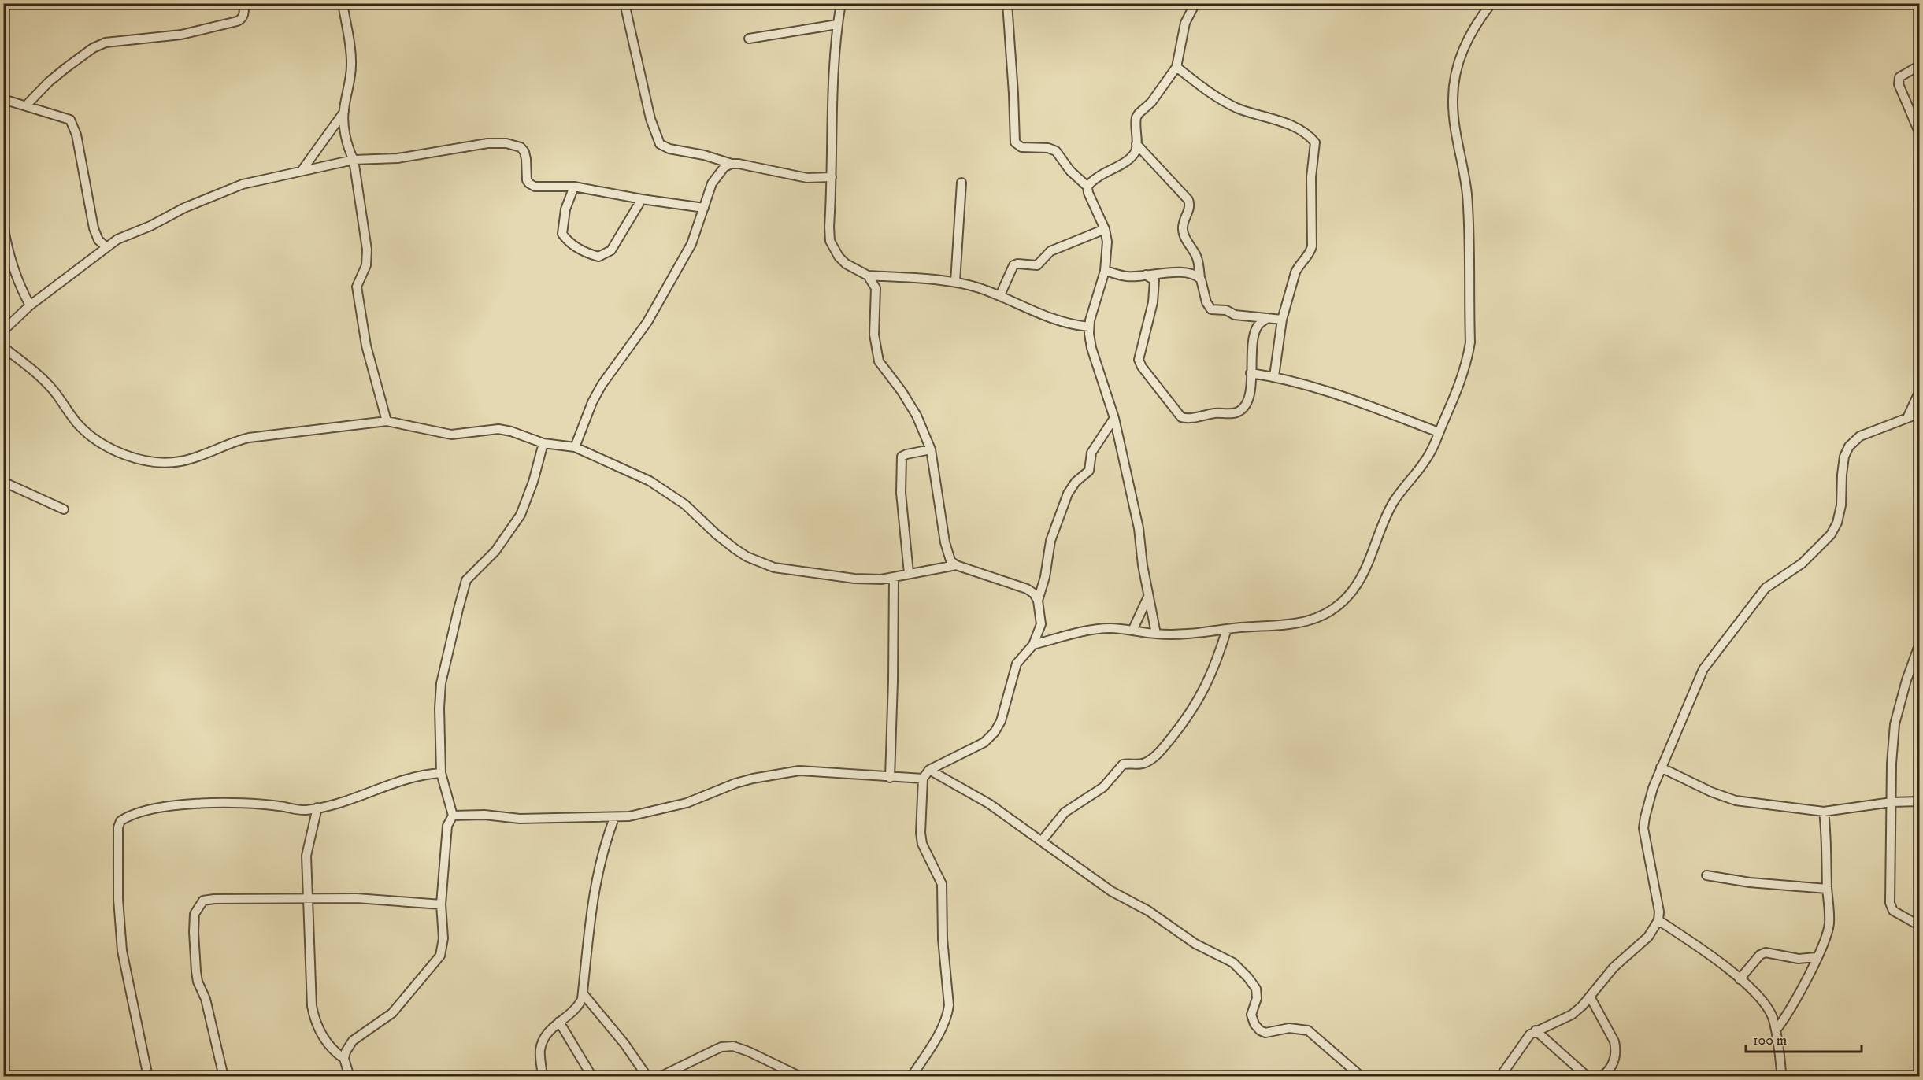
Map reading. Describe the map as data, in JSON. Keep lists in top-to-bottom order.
{
  "scale_bar": "100 m"
}
